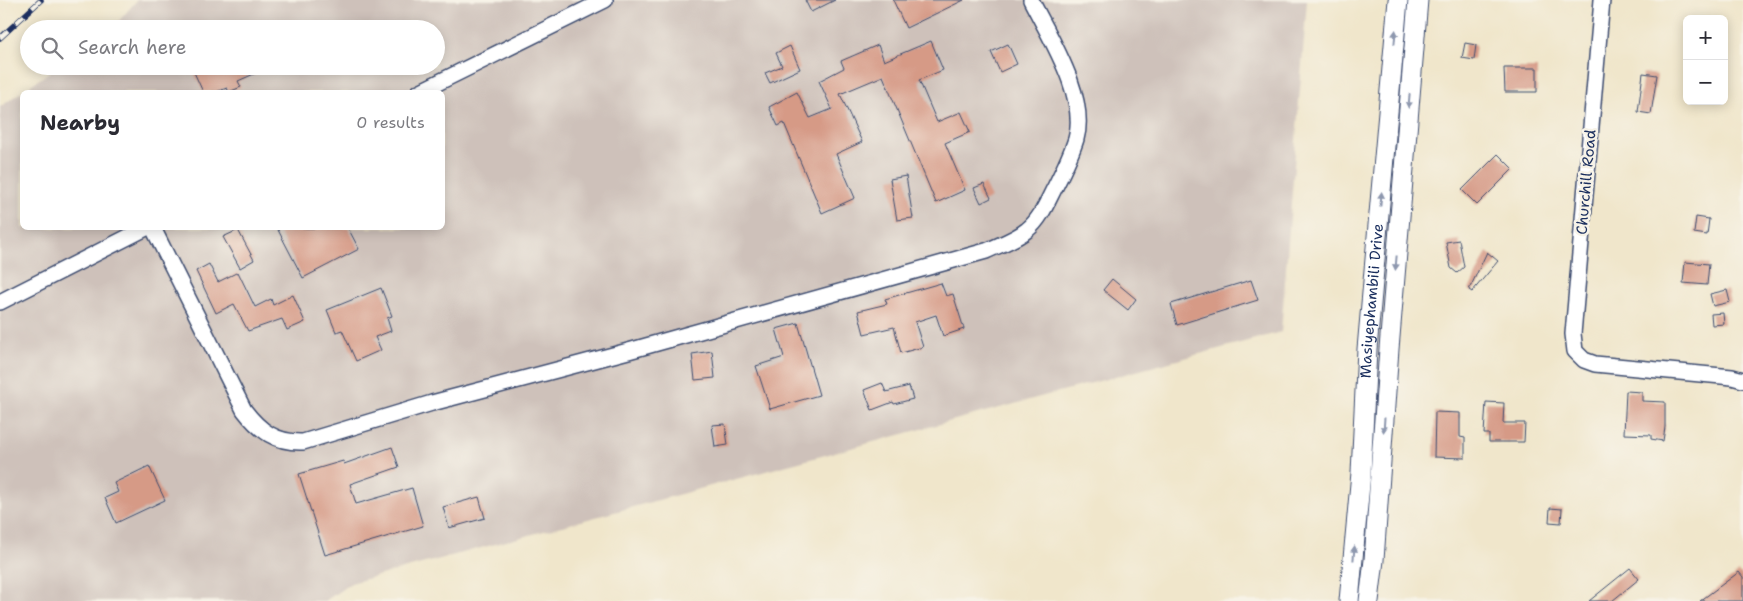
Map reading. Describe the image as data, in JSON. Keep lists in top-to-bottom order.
{
  "streets": {
    "main road": ["Masiyephambili Drive"],
    "street": ["Churchill Road"]
  },
  "page": {
    "map_buttons": ["+", "−"],
    "search": "Search here",
    "heading": ["Nearby", "0 results"]
  }
}
